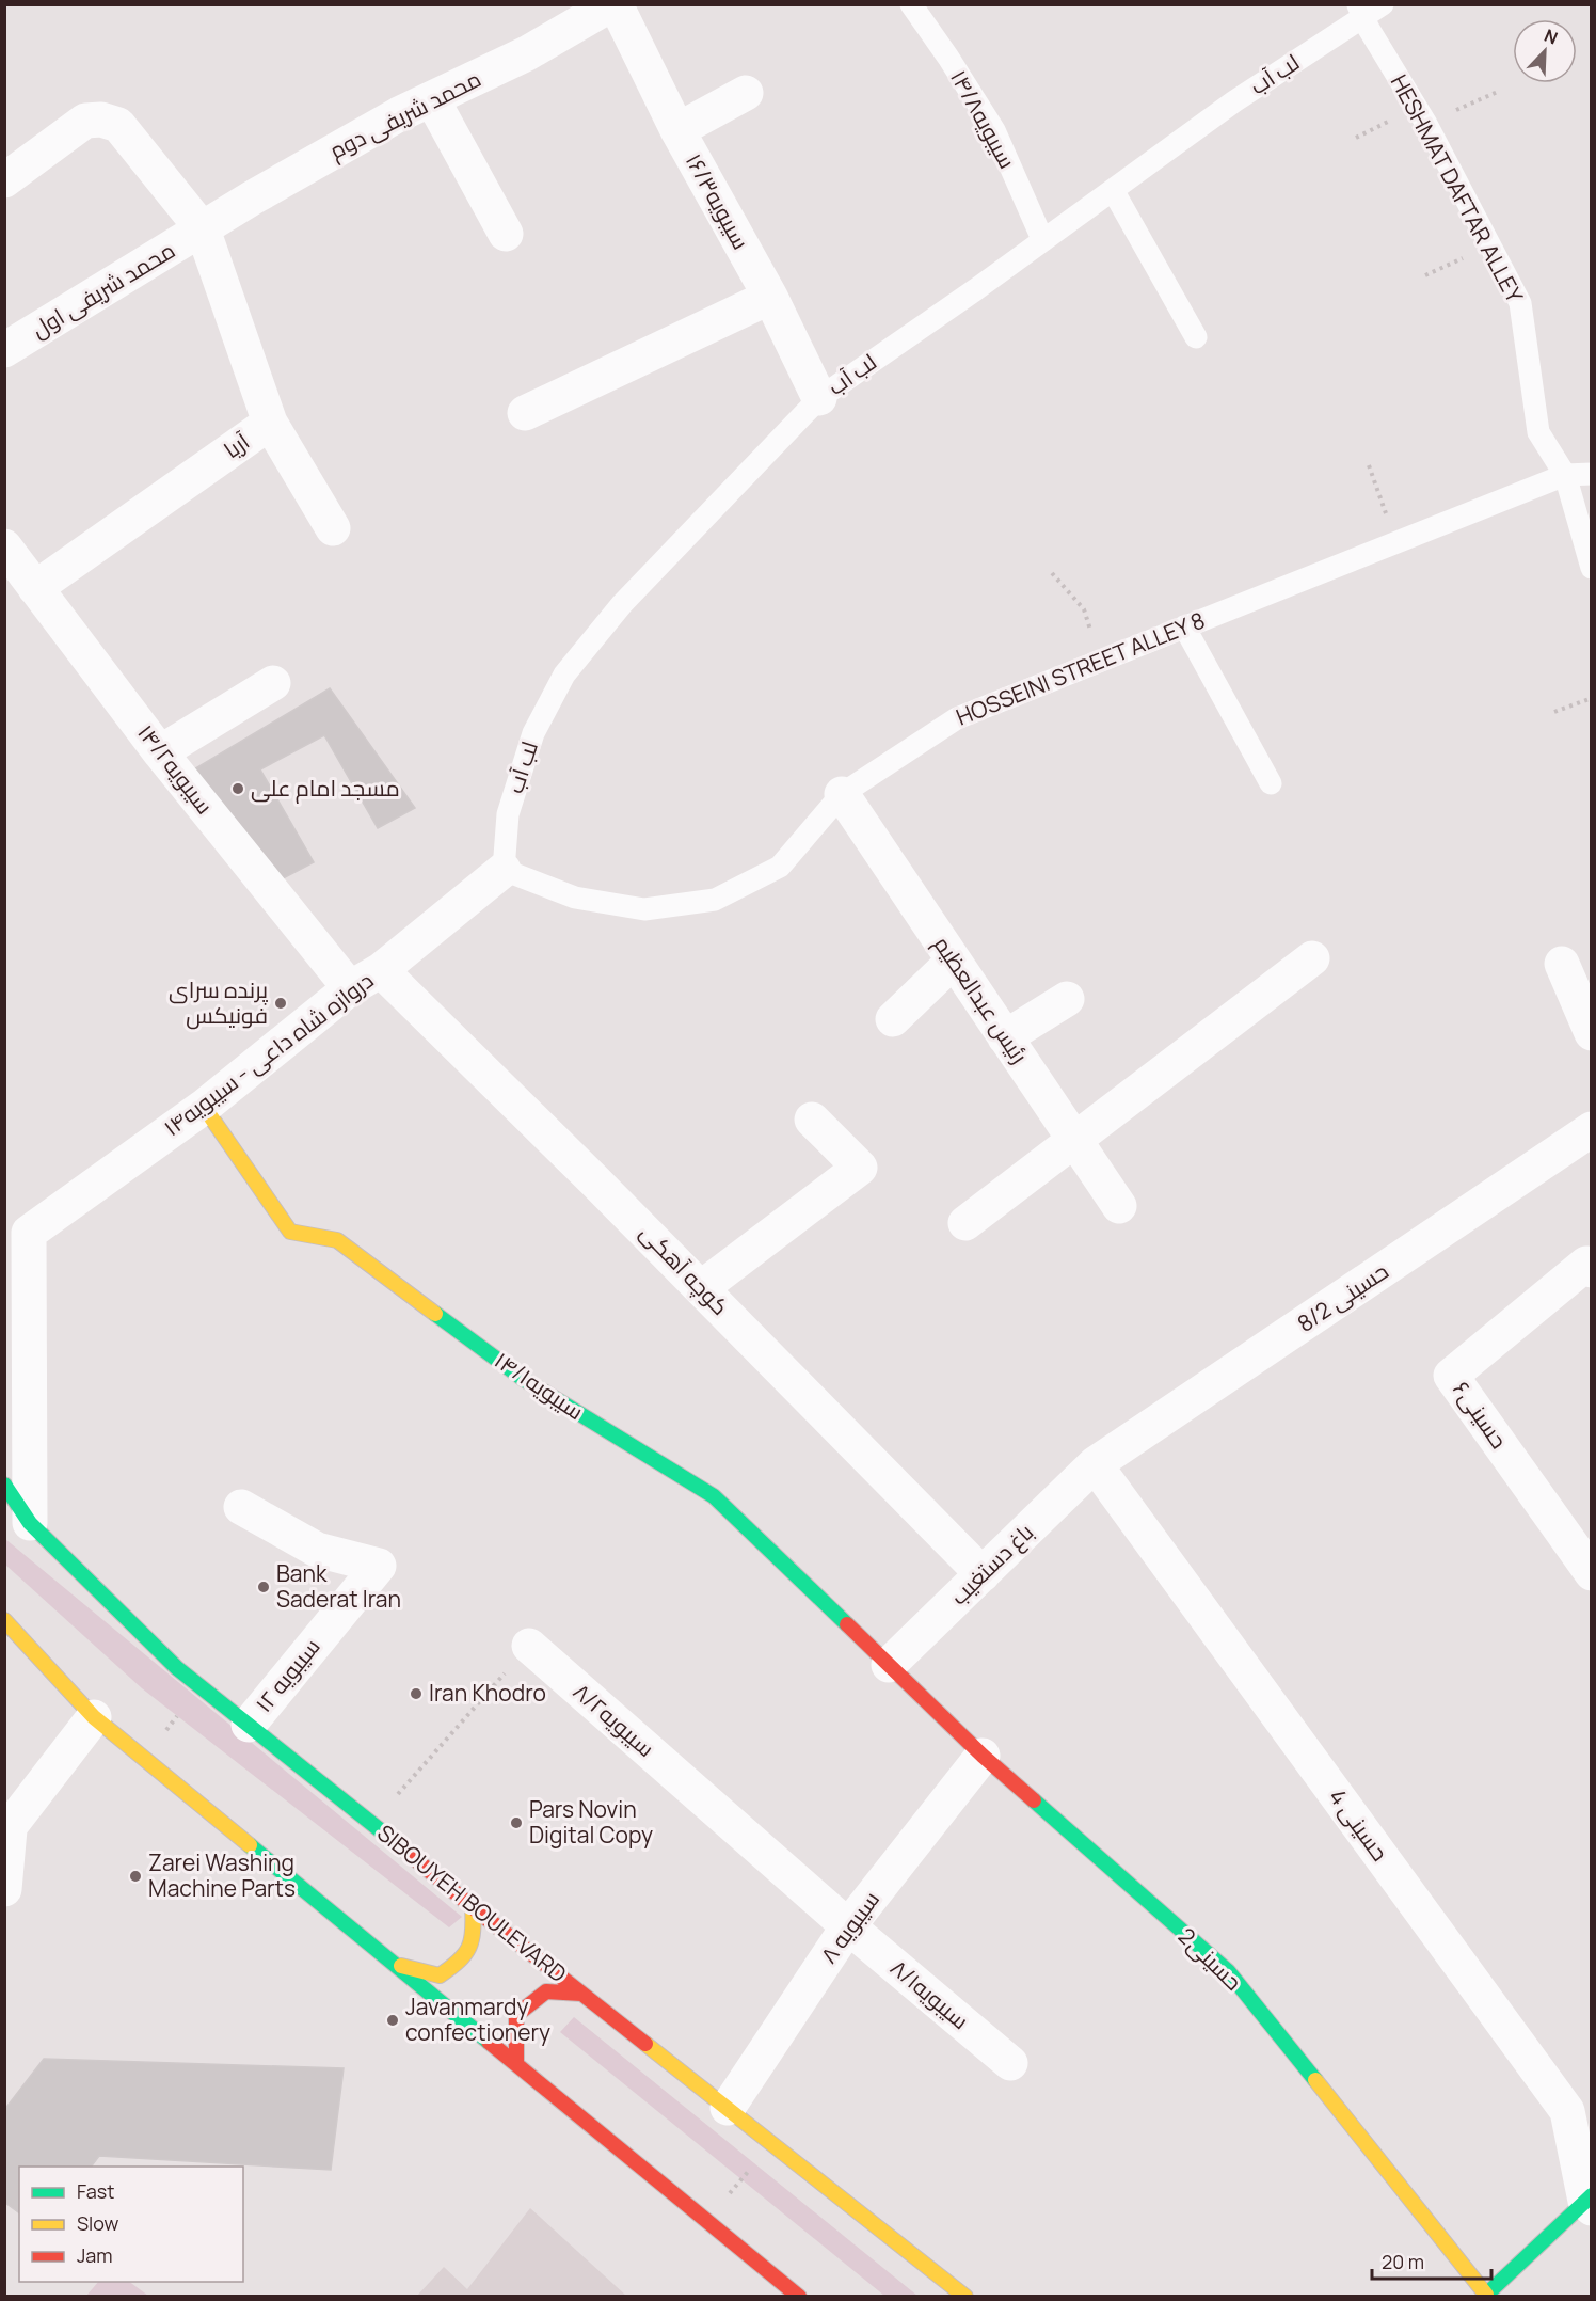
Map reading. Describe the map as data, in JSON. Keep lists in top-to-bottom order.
{
  "streets": {
    "main road": ["سیبویه۱۴/۱", "SIBOUYEH BOULEVARD", "حسینی2"],
    "street": [
      "محمد شریفی دوم",
      "سیبویه۱۶/۳",
      "محمد شریفی اول",
      "آریا",
      "سیبویه۱۴/۲",
      "رئیس عبدالعظیم",
      "دروازه شاه داعی - سیبویه۱۴",
      "کوچه آهکی",
      "8/2 حسینی",
      "حسینی۶",
      "باغ دستغیب",
      "سیبویه ۱۲",
      "سیبویه۸/۲",
      "حسینی 4",
      "سیبویه ۸",
      "سیبویه۸/۱"
    ],
    "lane": [
      "لب آب",
      "سیبویه۱۴/۸",
      "HESHMAT DAFTAR ALLEY",
      "HOSSEINI STREET ALLEY 8"
    ]
  },
  "crossings": [
    ["لب آب", "سیبویه۱۴/۸"],
    ["لب آب", "HESHMAT DAFTAR ALLEY"],
    ["لب آب", "سیبویه۱۶/۳"],
    ["لب آب", "HOSSEINI STREET ALLEY 8"],
    ["لب آب", "دروازه شاه داعی - سیبویه۱۴"],
    ["محمد شریفی دوم", "سیبویه۱۶/۳"],
    ["محمد شریفی دوم", "محمد شریفی اول"],
    ["محمد شریفی دوم", "آریا"],
    ["HESHMAT DAFTAR ALLEY", "HOSSEINI STREET ALLEY 8"],
    ["محمد شریفی اول", "آریا"],
    ["آریا", "سیبویه۱۴/۲"],
    ["HOSSEINI STREET ALLEY 8", "رئیس عبدالعظیم"],
    ["HOSSEINI STREET ALLEY 8", "دروازه شاه داعی - سیبویه۱۴"],
    ["سیبویه۱۴/۲", "دروازه شاه داعی - سیبویه۱۴"],
    ["دروازه شاه داعی - سیبویه۱۴", "کوچه آهکی"],
    ["دروازه شاه داعی - سیبویه۱۴", "سیبویه۱۴/۱"],
    ["کوچه آهکی", "باغ دستغیب"],
    ["8/2 حسینی", "باغ دستغیب"],
    ["8/2 حسینی", "حسینی 4"],
    ["سیبویه۱۴/۱", "باغ دستغیب"],
    ["سیبویه۱۴/۱", "حسینی2"],
    ["باغ دستغیب", "حسینی 4"],
    ["باغ دستغیب", "حسینی2"],
    ["سیبویه ۱۲", "SIBOUYEH BOULEVARD"],
    ["سیبویه۸/۲", "سیبویه ۸"],
    ["سیبویه۸/۲", "سیبویه۸/۱"],
    ["SIBOUYEH BOULEVARD", "سیبویه ۸"],
    ["سیبویه ۸", "حسینی2"],
    ["سیبویه ۸", "سیبویه۸/۱"]
  ],
  "places": [
    "مسجد امام علی",
    "پرنده سرای فونیکس",
    "Bank Saderat Iran",
    "Iran Khodro",
    "Pars Novin Digital Copy",
    "Zarei Washing Machine Parts",
    "Javanmardy confectionery"
  ],
  "legend": ["Fast", "Slow", "Jam"],
  "scale_bar": "20 m",
  "north": "top right"
}
